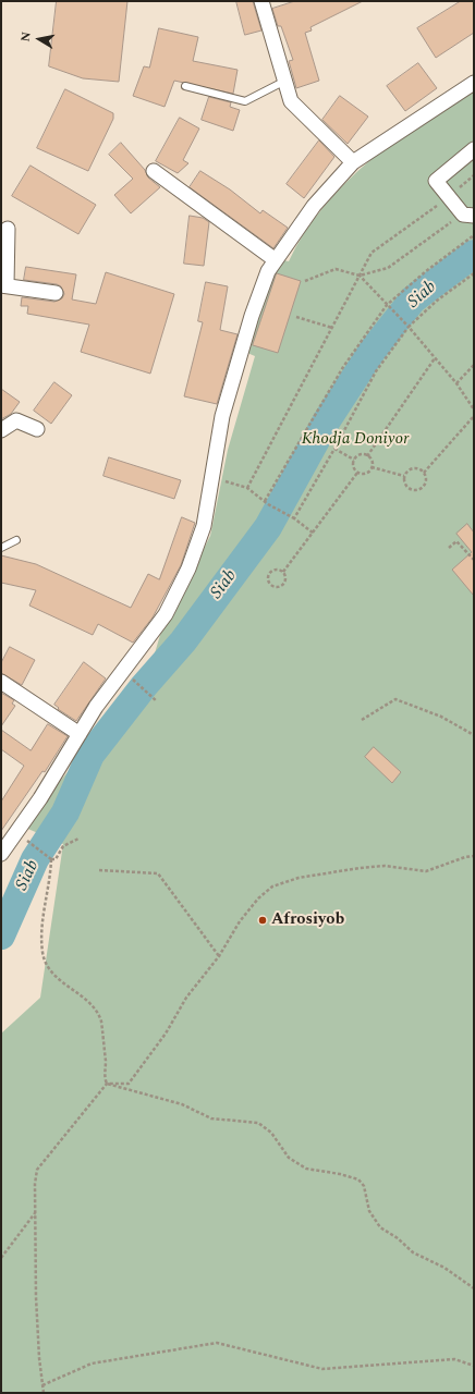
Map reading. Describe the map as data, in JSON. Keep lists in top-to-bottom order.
{
  "water": ["Siab"],
  "parks": ["Khodja Doniyor"],
  "places": ["Afrosiyob"],
  "north": "left"
}
